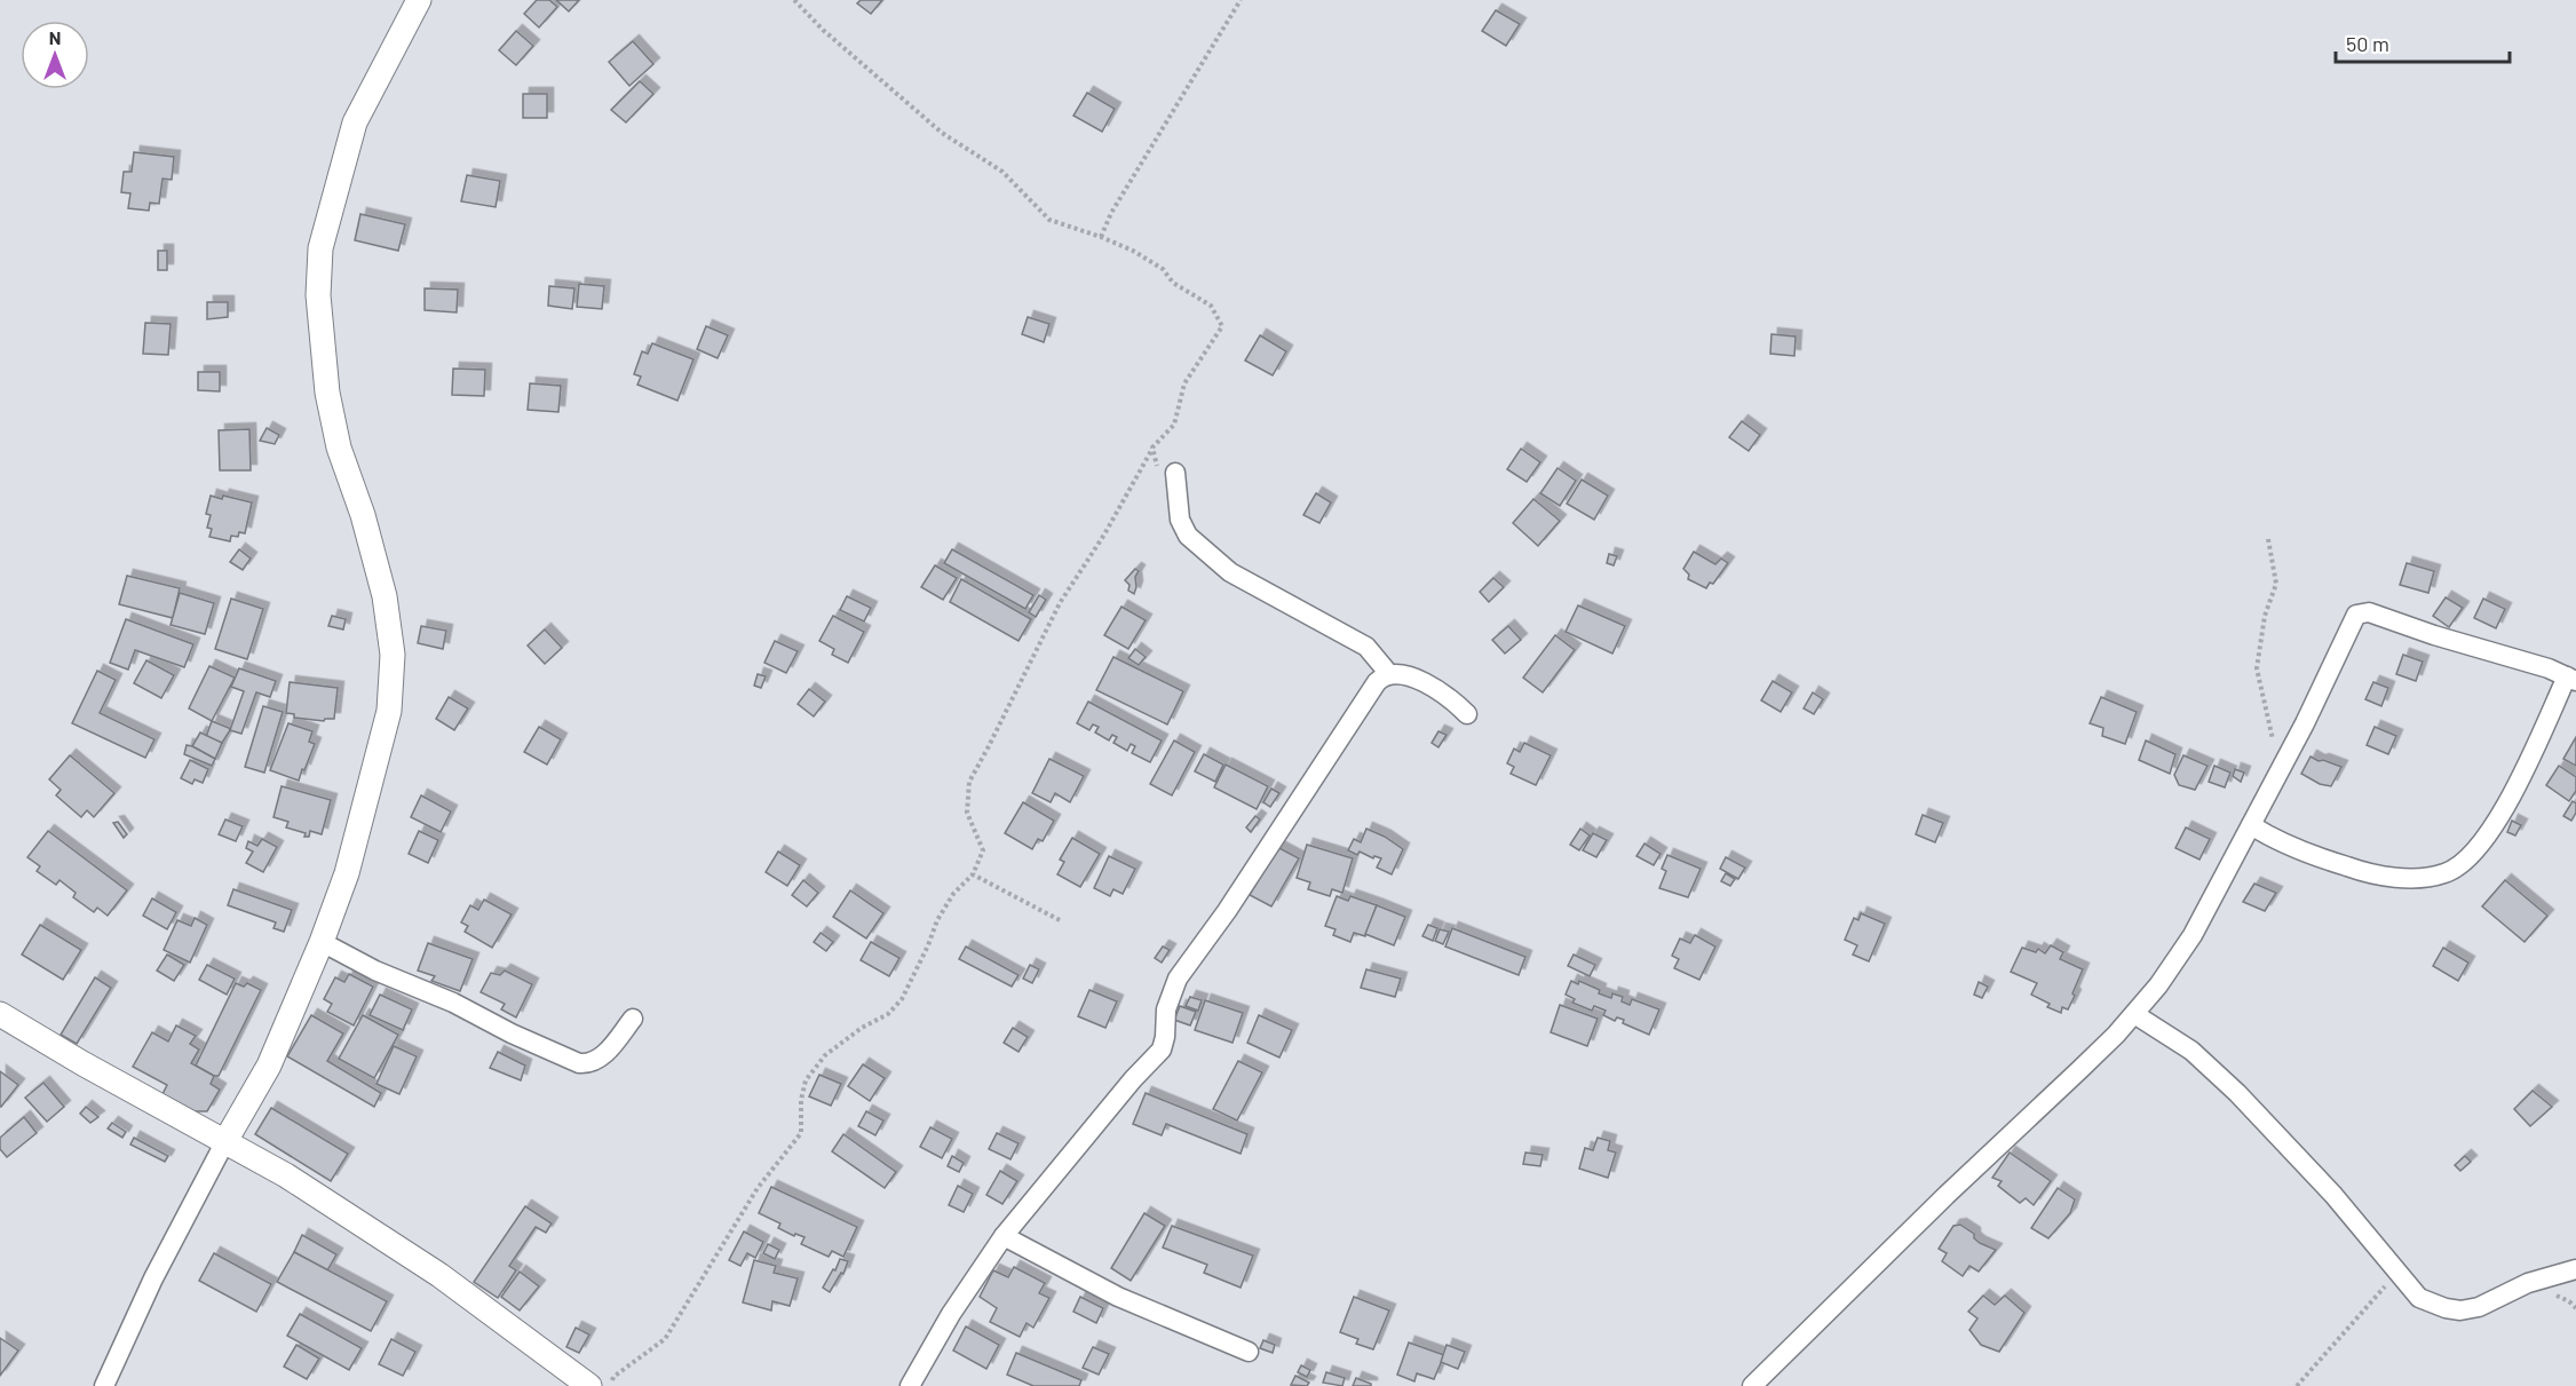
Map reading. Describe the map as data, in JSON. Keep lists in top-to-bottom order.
{
  "scale_bar": "50 m",
  "north": "top"
}
